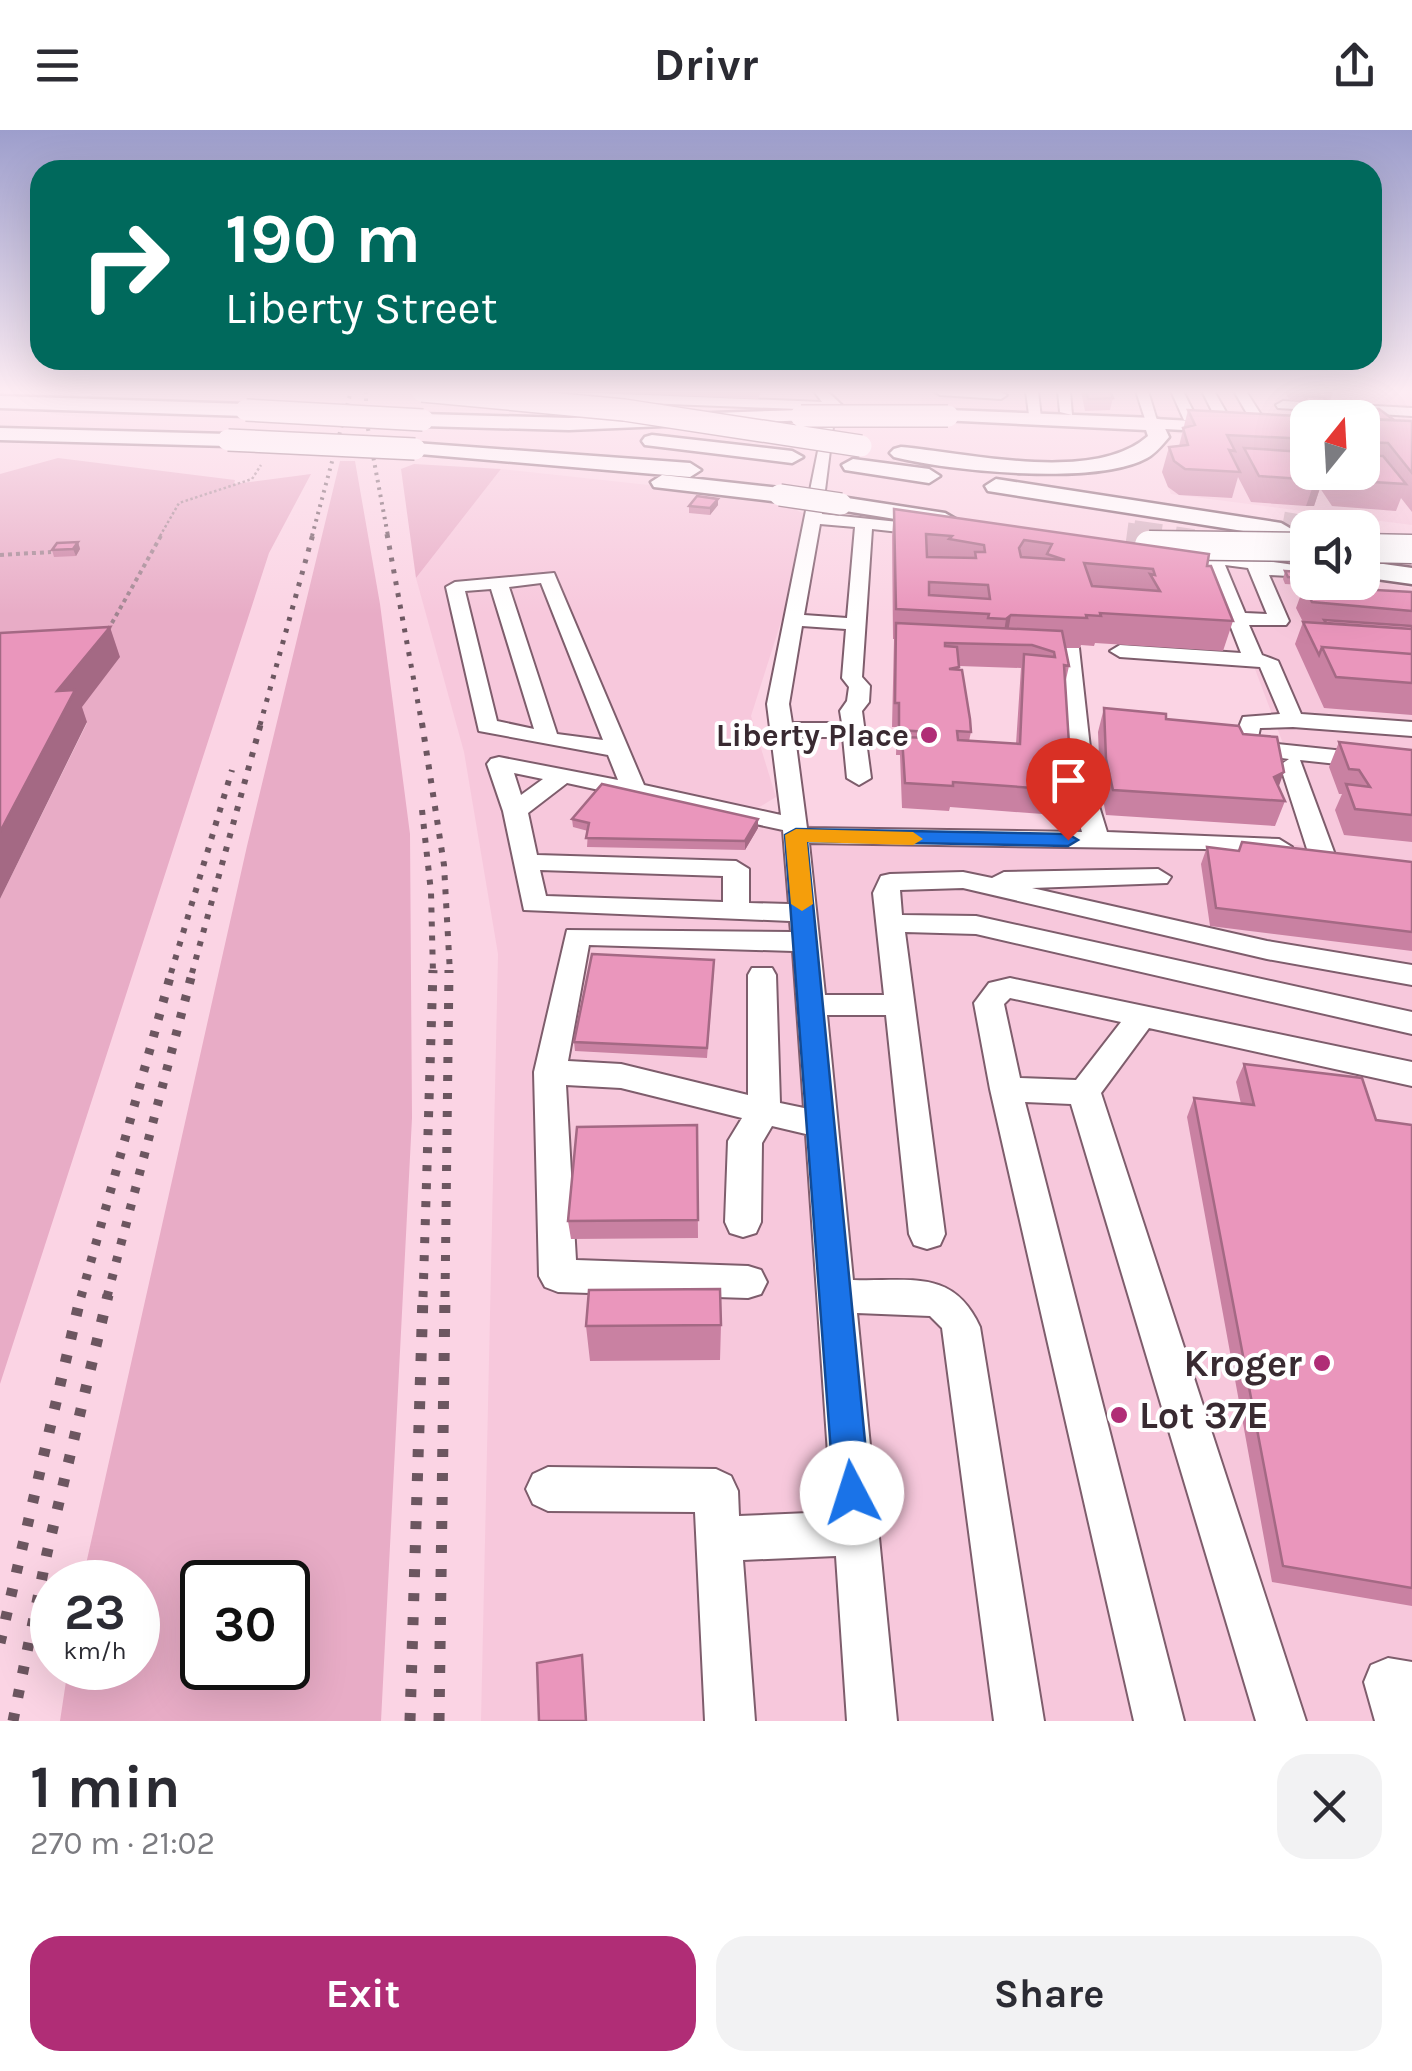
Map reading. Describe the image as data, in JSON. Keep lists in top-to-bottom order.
{
  "places": ["Liberty Place", "Kroger", "Lot 37E"],
  "north": "top",
  "page": {
    "header": "Drivr",
    "turn": ["190 m", "Liberty Street"],
    "speed": "23 km/h",
    "limit": "30",
    "heading": ["1 min", "270 m · 21:02"],
    "buttons": ["Exit", "Share"]
  }
}
